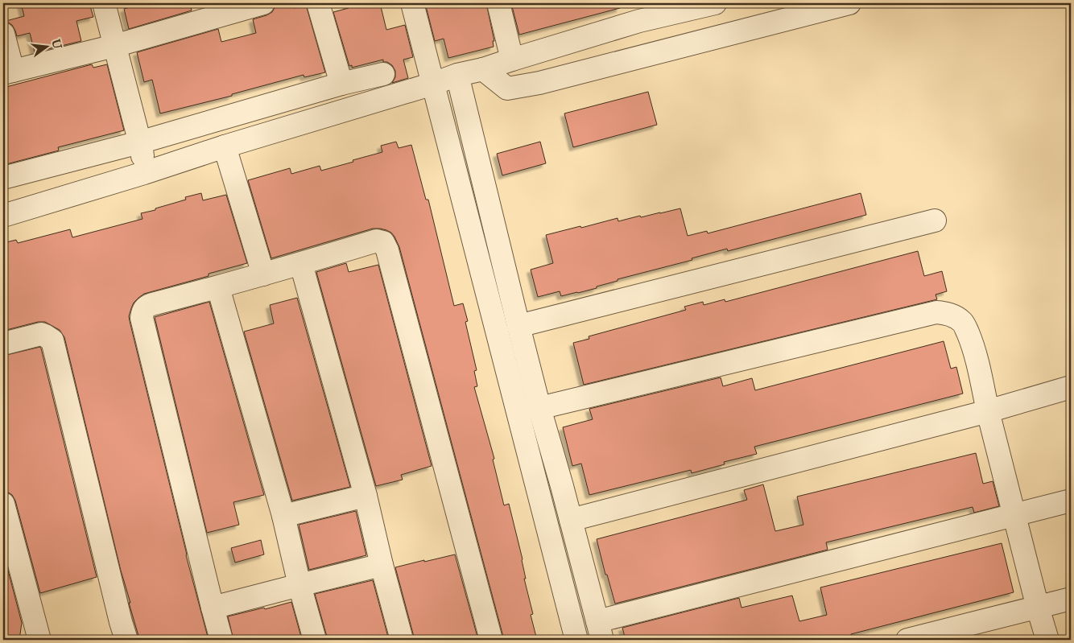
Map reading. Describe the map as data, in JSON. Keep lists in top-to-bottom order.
{
  "north": "right"
}
